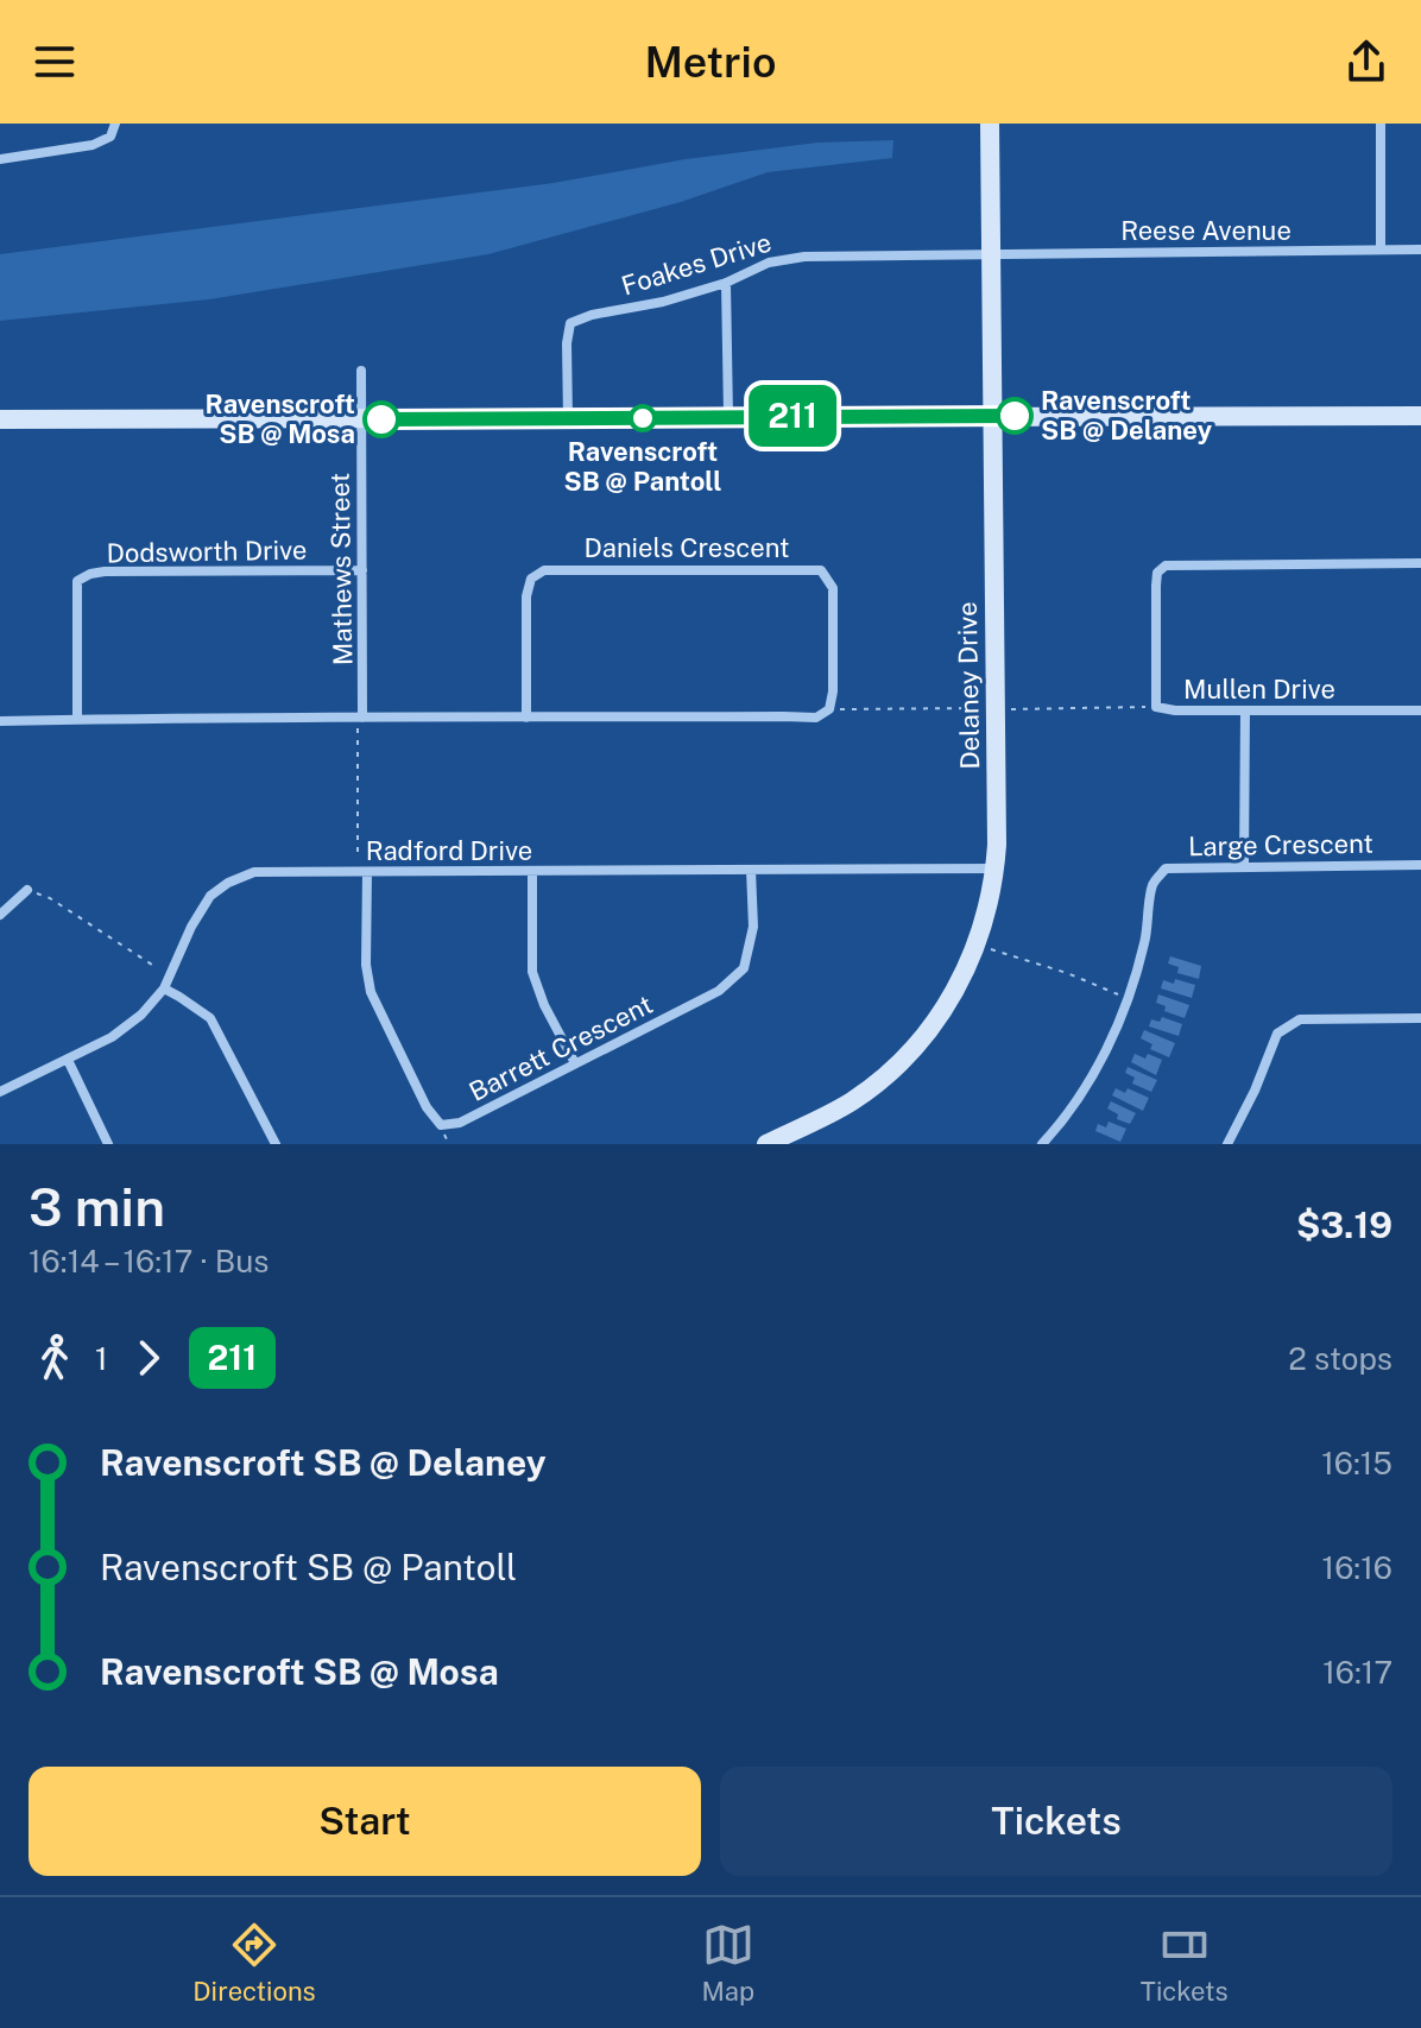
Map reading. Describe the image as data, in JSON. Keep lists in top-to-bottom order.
{
  "streets": {
    "street": [
      "Reese Avenue",
      "Foakes Drive",
      "Daniels Crescent",
      "Dodsworth Drive",
      "Mathews Street",
      "Delaney Drive",
      "Mullen Drive",
      "Large Crescent",
      "Radford Drive",
      "Barrett Crescent"
    ]
  },
  "crossings": [
    ["Reese Avenue", "Foakes Drive"],
    ["Reese Avenue", "Delaney Drive"],
    ["Foakes Drive", "Delaney Drive"],
    ["Daniels Crescent", "Dodsworth Drive"],
    ["Daniels Crescent", "Mathews Street"],
    ["Dodsworth Drive", "Mathews Street"],
    ["Delaney Drive", "Radford Drive"],
    ["Radford Drive", "Barrett Crescent"]
  ],
  "places": ["Ravenscroft SB @ Delaney", "Ravenscroft SB @ Pantoll", "Ravenscroft SB @ Mosa"],
  "lines": ["bus line 211"],
  "page": {
    "header": "Metrio",
    "on_map": "211",
    "heading": ["3 min", "16:14 – 16:17 · Bus", "$3.19"],
    "legs": ["1", "211", "2 stops"],
    "list": [
      {
        "name": "Ravenscroft SB @ Delaney",
        "value": "16:15"
      },
      {
        "name": "Ravenscroft SB @ Pantoll",
        "value": "16:16"
      },
      {
        "name": "Ravenscroft SB @ Mosa",
        "value": "16:17"
      }
    ],
    "buttons": ["Start", "Tickets"],
    "tabs": ["Directions", "Map", "Tickets"]
  }
}
